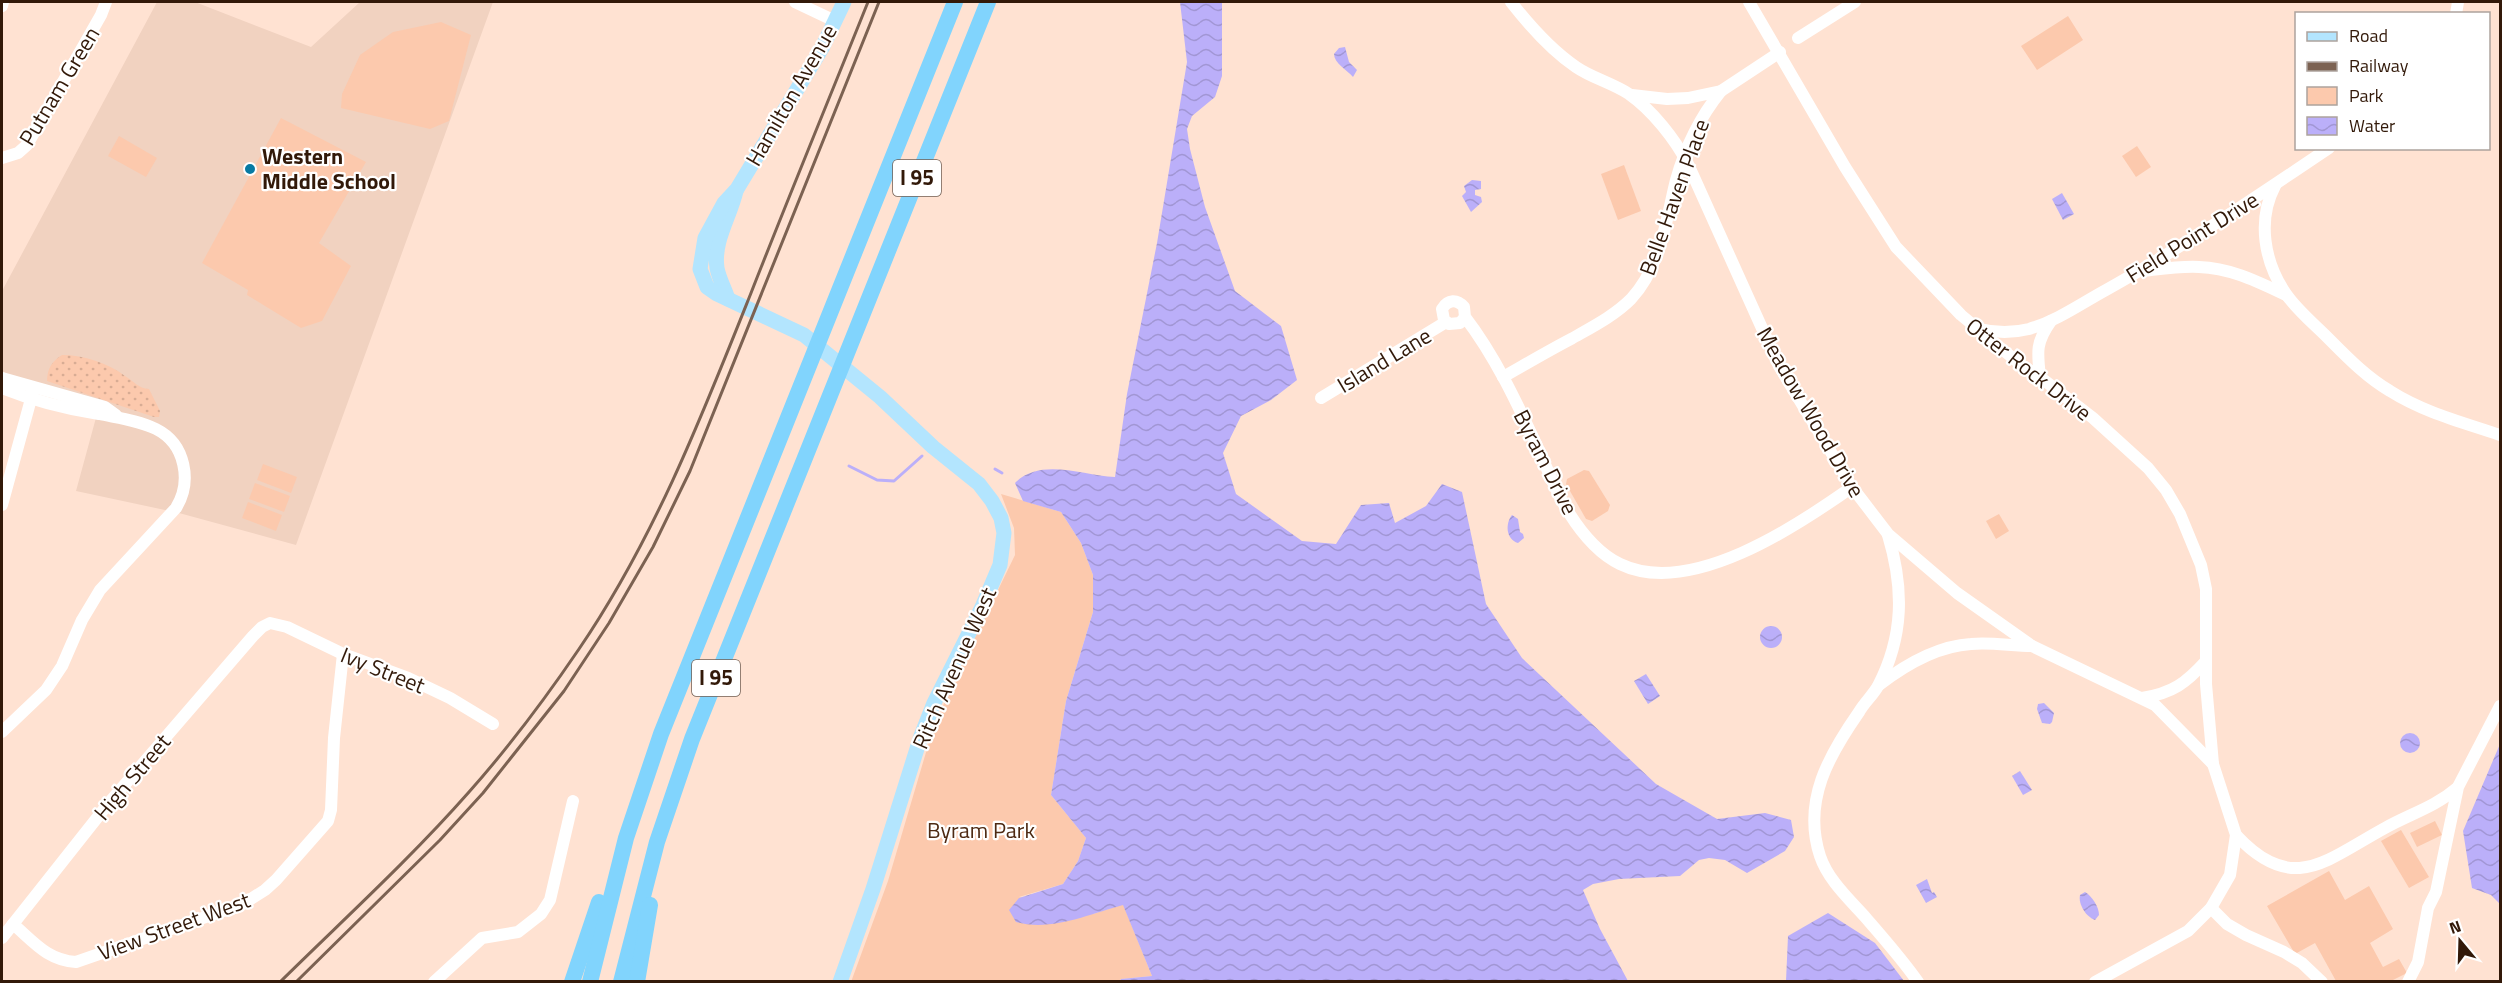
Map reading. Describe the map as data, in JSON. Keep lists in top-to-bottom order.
{
  "streets": {
    "highway": ["I 95"],
    "main road": ["Hamilton Avenue", "Ritch Avenue West"],
    "street": [
      "Putnam Green",
      "Belle Haven Place",
      "Field Point Drive",
      "Island Lane",
      "Otter Rock Drive",
      "Meadow Wood Drive",
      "Byram Drive",
      "Ivy Street",
      "High Street",
      "View Street West"
    ]
  },
  "crossings": [
    ["Hamilton Avenue", "Ritch Avenue West"],
    ["Belle Haven Place", "Meadow Wood Drive"],
    ["Belle Haven Place", "Byram Drive"],
    ["Field Point Drive", "Otter Rock Drive"],
    ["Island Lane", "Byram Drive"],
    ["Otter Rock Drive", "Meadow Wood Drive"],
    ["Meadow Wood Drive", "Byram Drive"],
    ["Ivy Street", "High Street"],
    ["Ivy Street", "View Street West"],
    ["High Street", "View Street West"]
  ],
  "parks": ["Byram Park"],
  "places": ["Western Middle School"],
  "legend": [
    "Road",
    "Railway",
    "Park",
    "Water"
  ],
  "north": "top"
}
